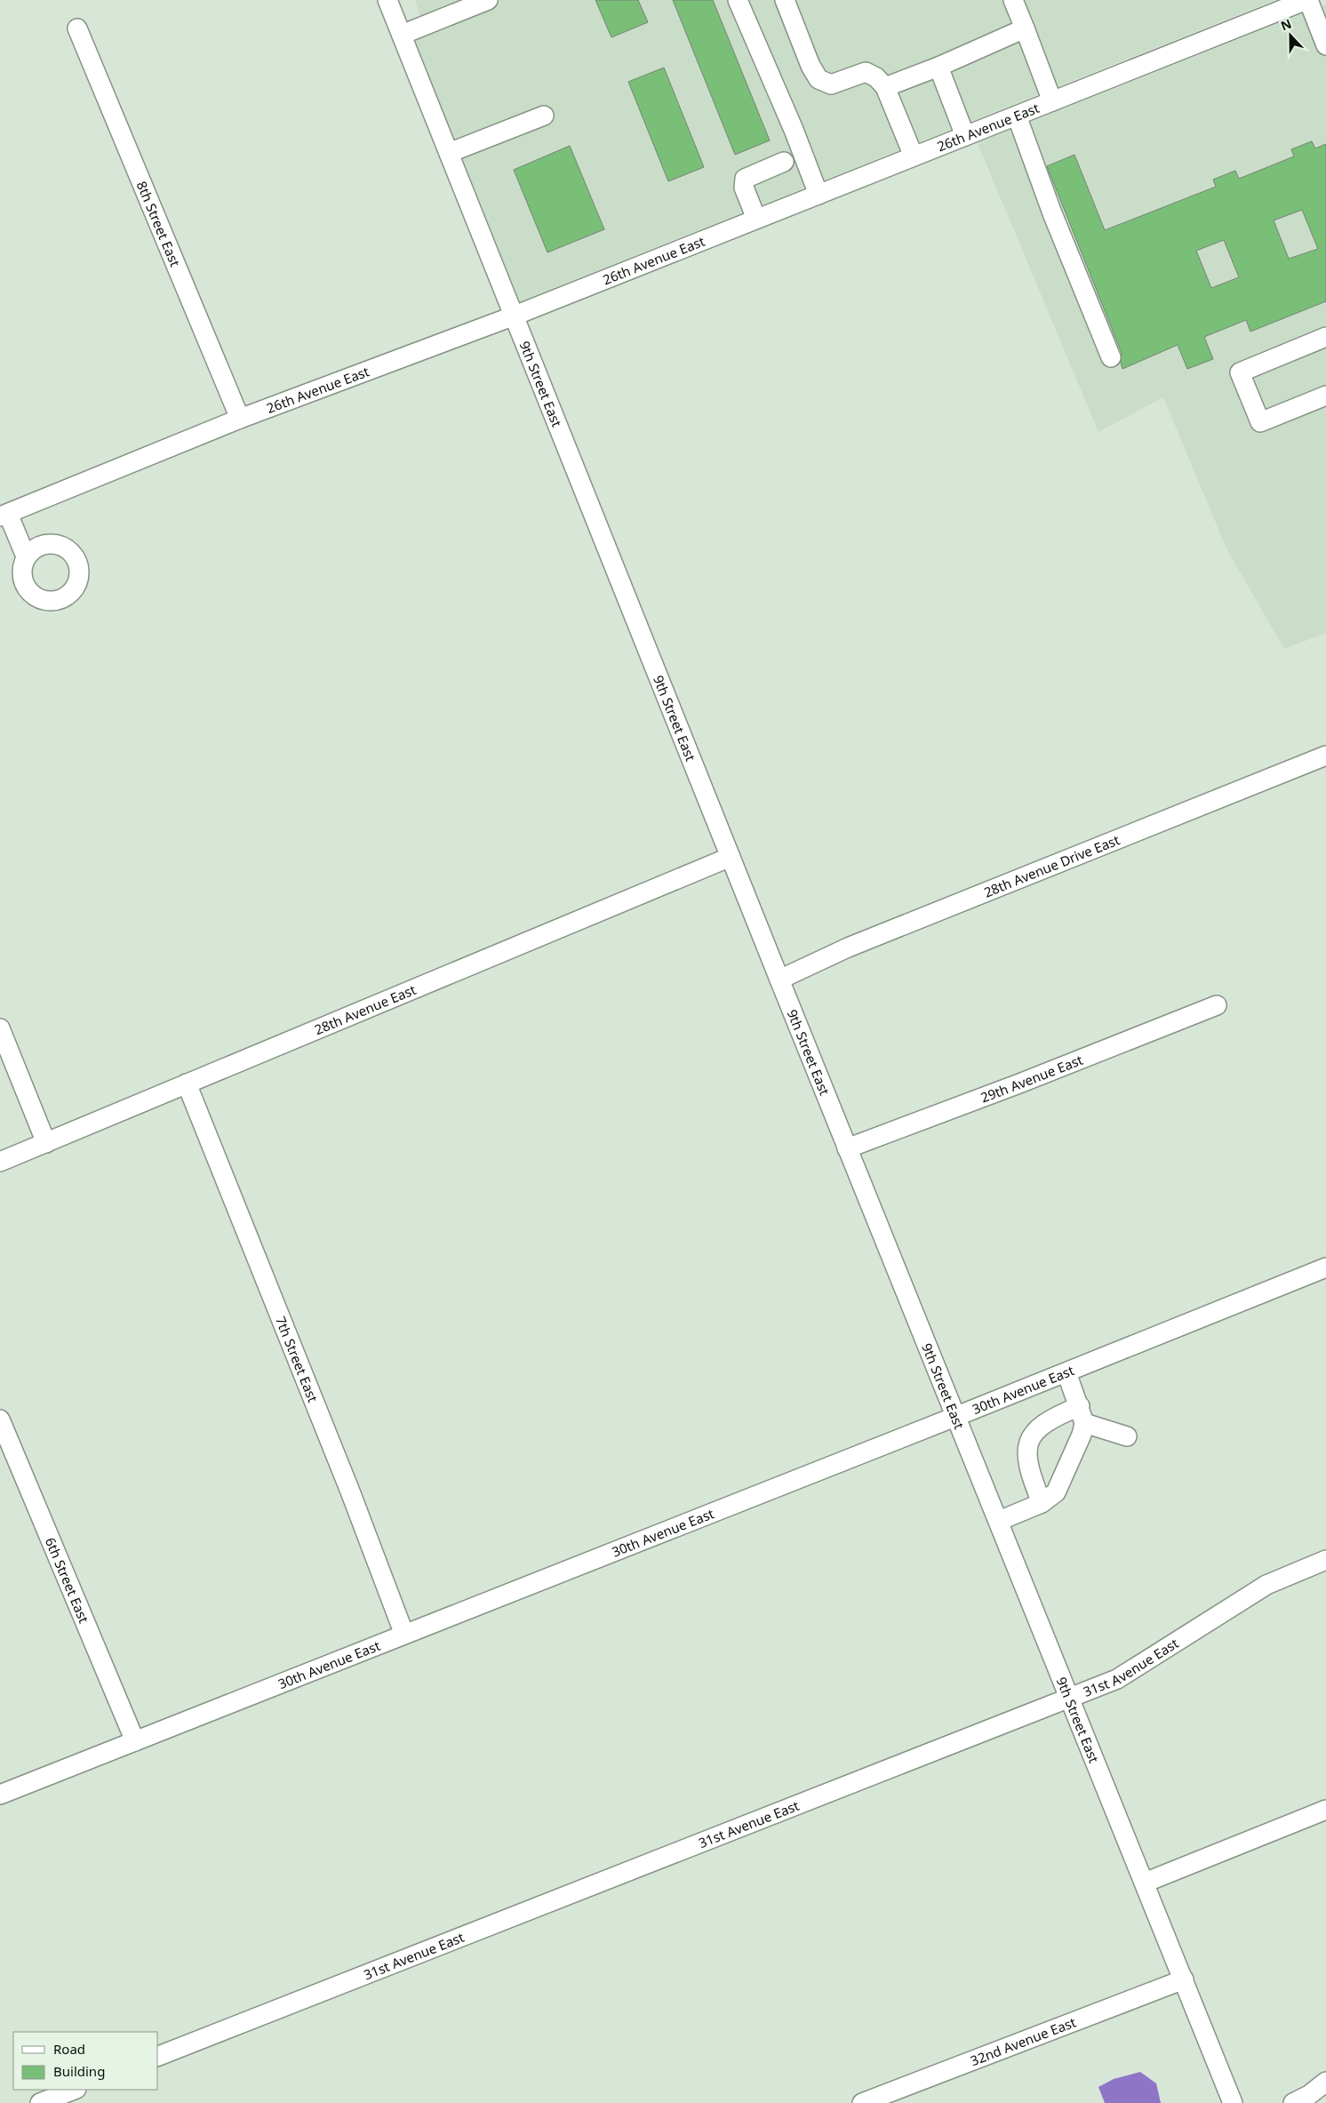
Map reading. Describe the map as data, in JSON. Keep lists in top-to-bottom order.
{
  "streets": {
    "street": [
      "26th Avenue East",
      "8th Street East",
      "9th Street East",
      "28th Avenue Drive East",
      "28th Avenue East",
      "29th Avenue East",
      "7th Street East",
      "30th Avenue East",
      "6th Street East",
      "31st Avenue East",
      "32nd Avenue East"
    ]
  },
  "crossings": [
    ["26th Avenue East", "8th Street East"],
    ["26th Avenue East", "9th Street East"],
    ["9th Street East", "28th Avenue Drive East"],
    ["9th Street East", "28th Avenue East"],
    ["9th Street East", "29th Avenue East"],
    ["9th Street East", "30th Avenue East"],
    ["9th Street East", "31st Avenue East"],
    ["9th Street East", "32nd Avenue East"],
    ["28th Avenue East", "7th Street East"],
    ["7th Street East", "30th Avenue East"],
    ["30th Avenue East", "6th Street East"]
  ],
  "legend": ["Road", "Building"],
  "north": "top"
}
